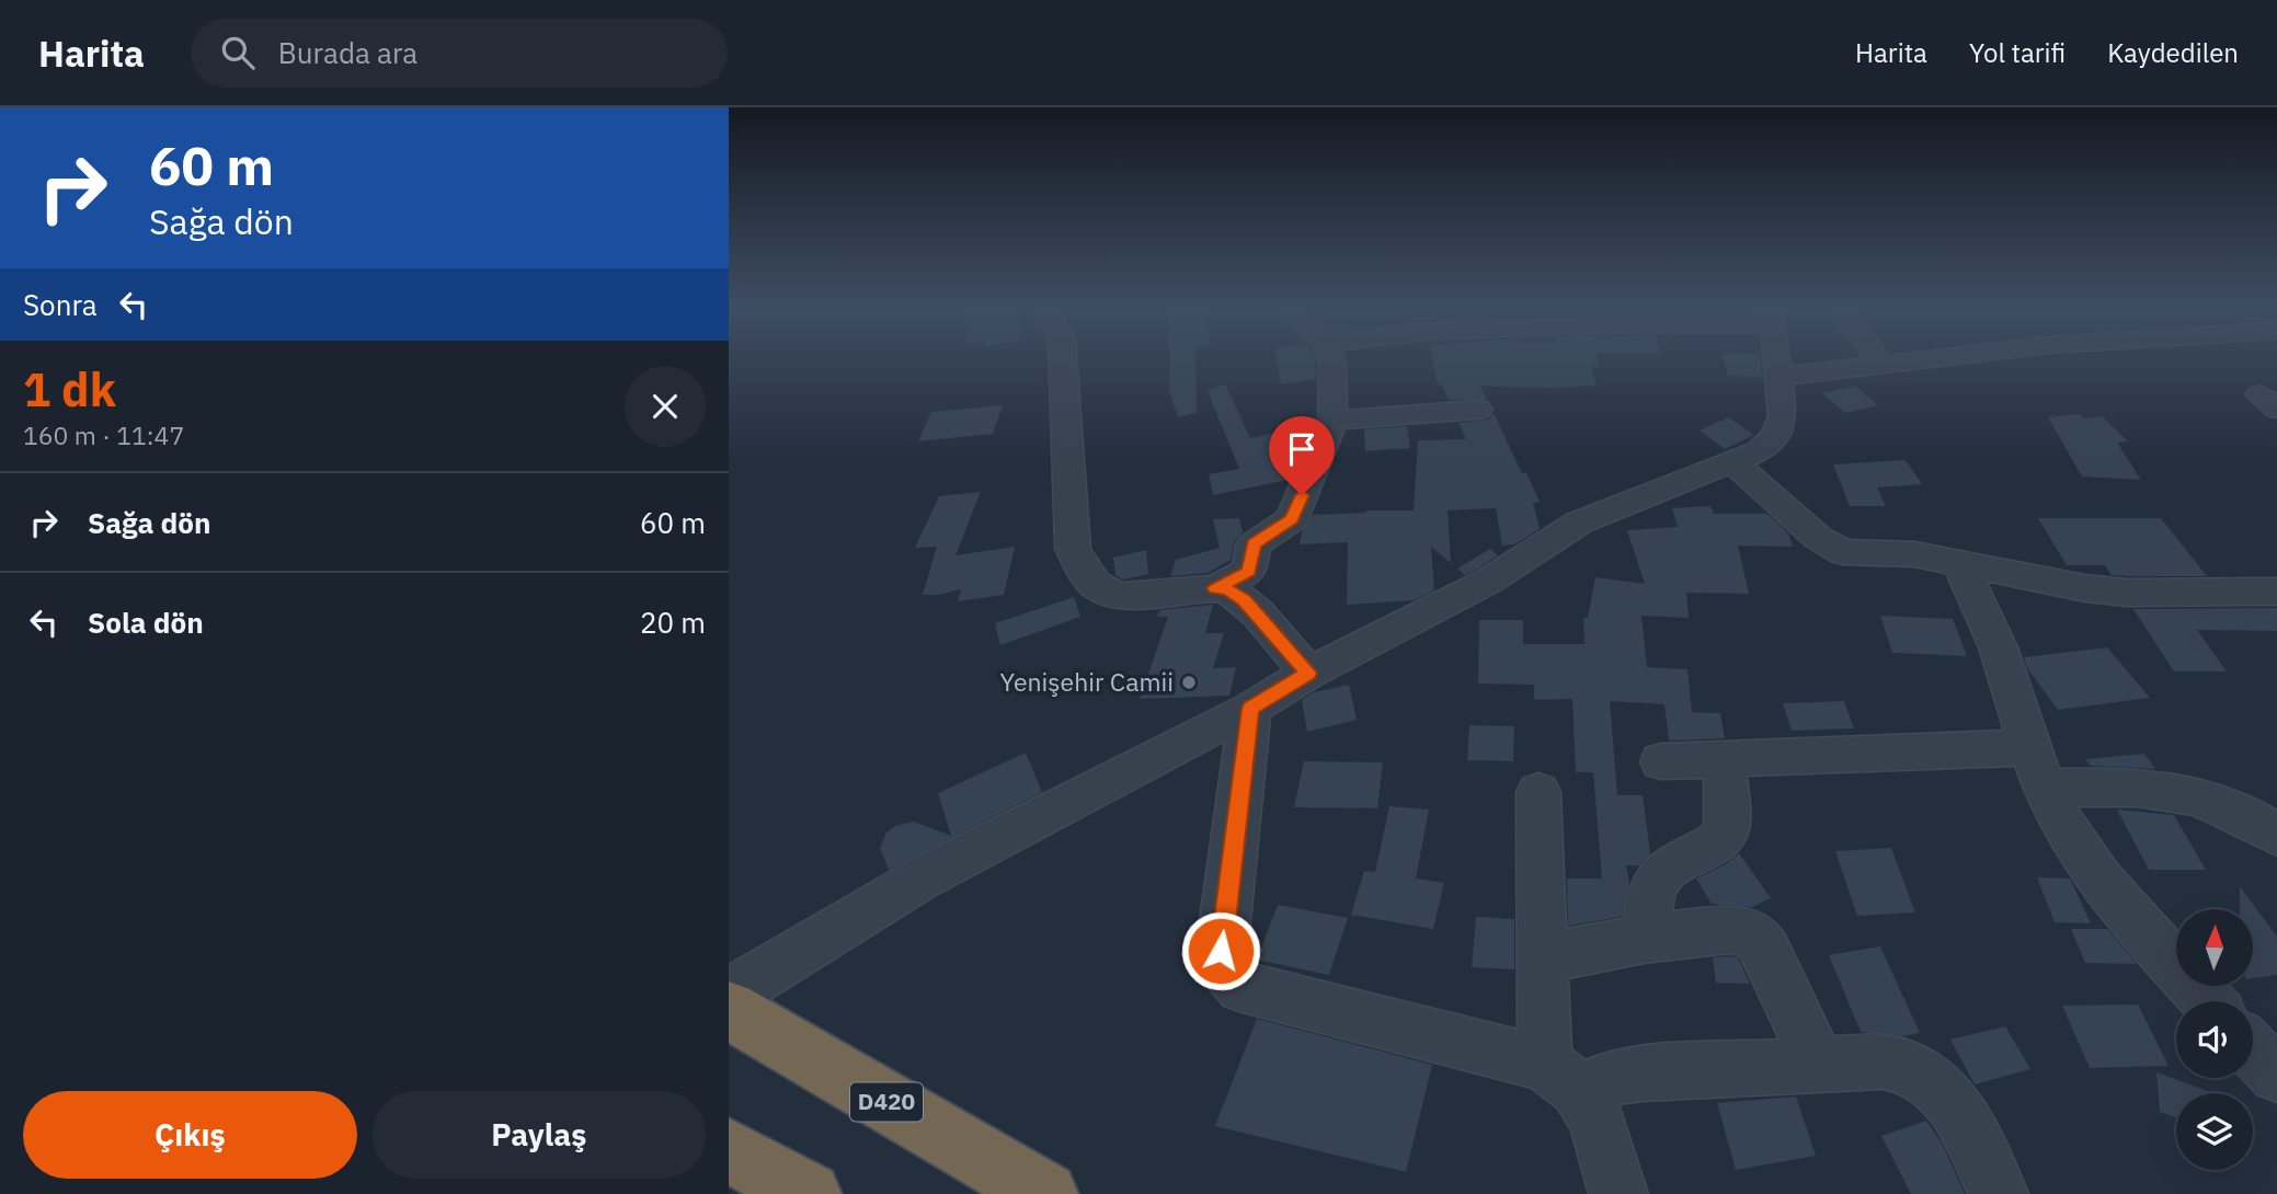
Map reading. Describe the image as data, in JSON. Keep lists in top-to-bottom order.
{
  "streets": {
    "highway": ["D420"]
  },
  "places": ["Yenişehir Camii"],
  "north": "top",
  "page": {
    "header": "Harita",
    "search": "Burada ara",
    "nav": ["Harita", "Yol tarifi", "Kaydedilen"],
    "turn": ["60 m", "Sağa dön"],
    "then": "Sonra",
    "heading": ["1 dk", "160 m · 11:47"],
    "list": [
      {
        "name": "Sağa dön",
        "value": "60 m"
      },
      {
        "name": "Sola dön",
        "value": "20 m"
      }
    ],
    "buttons": ["Çıkış", "Paylaş"]
  }
}
